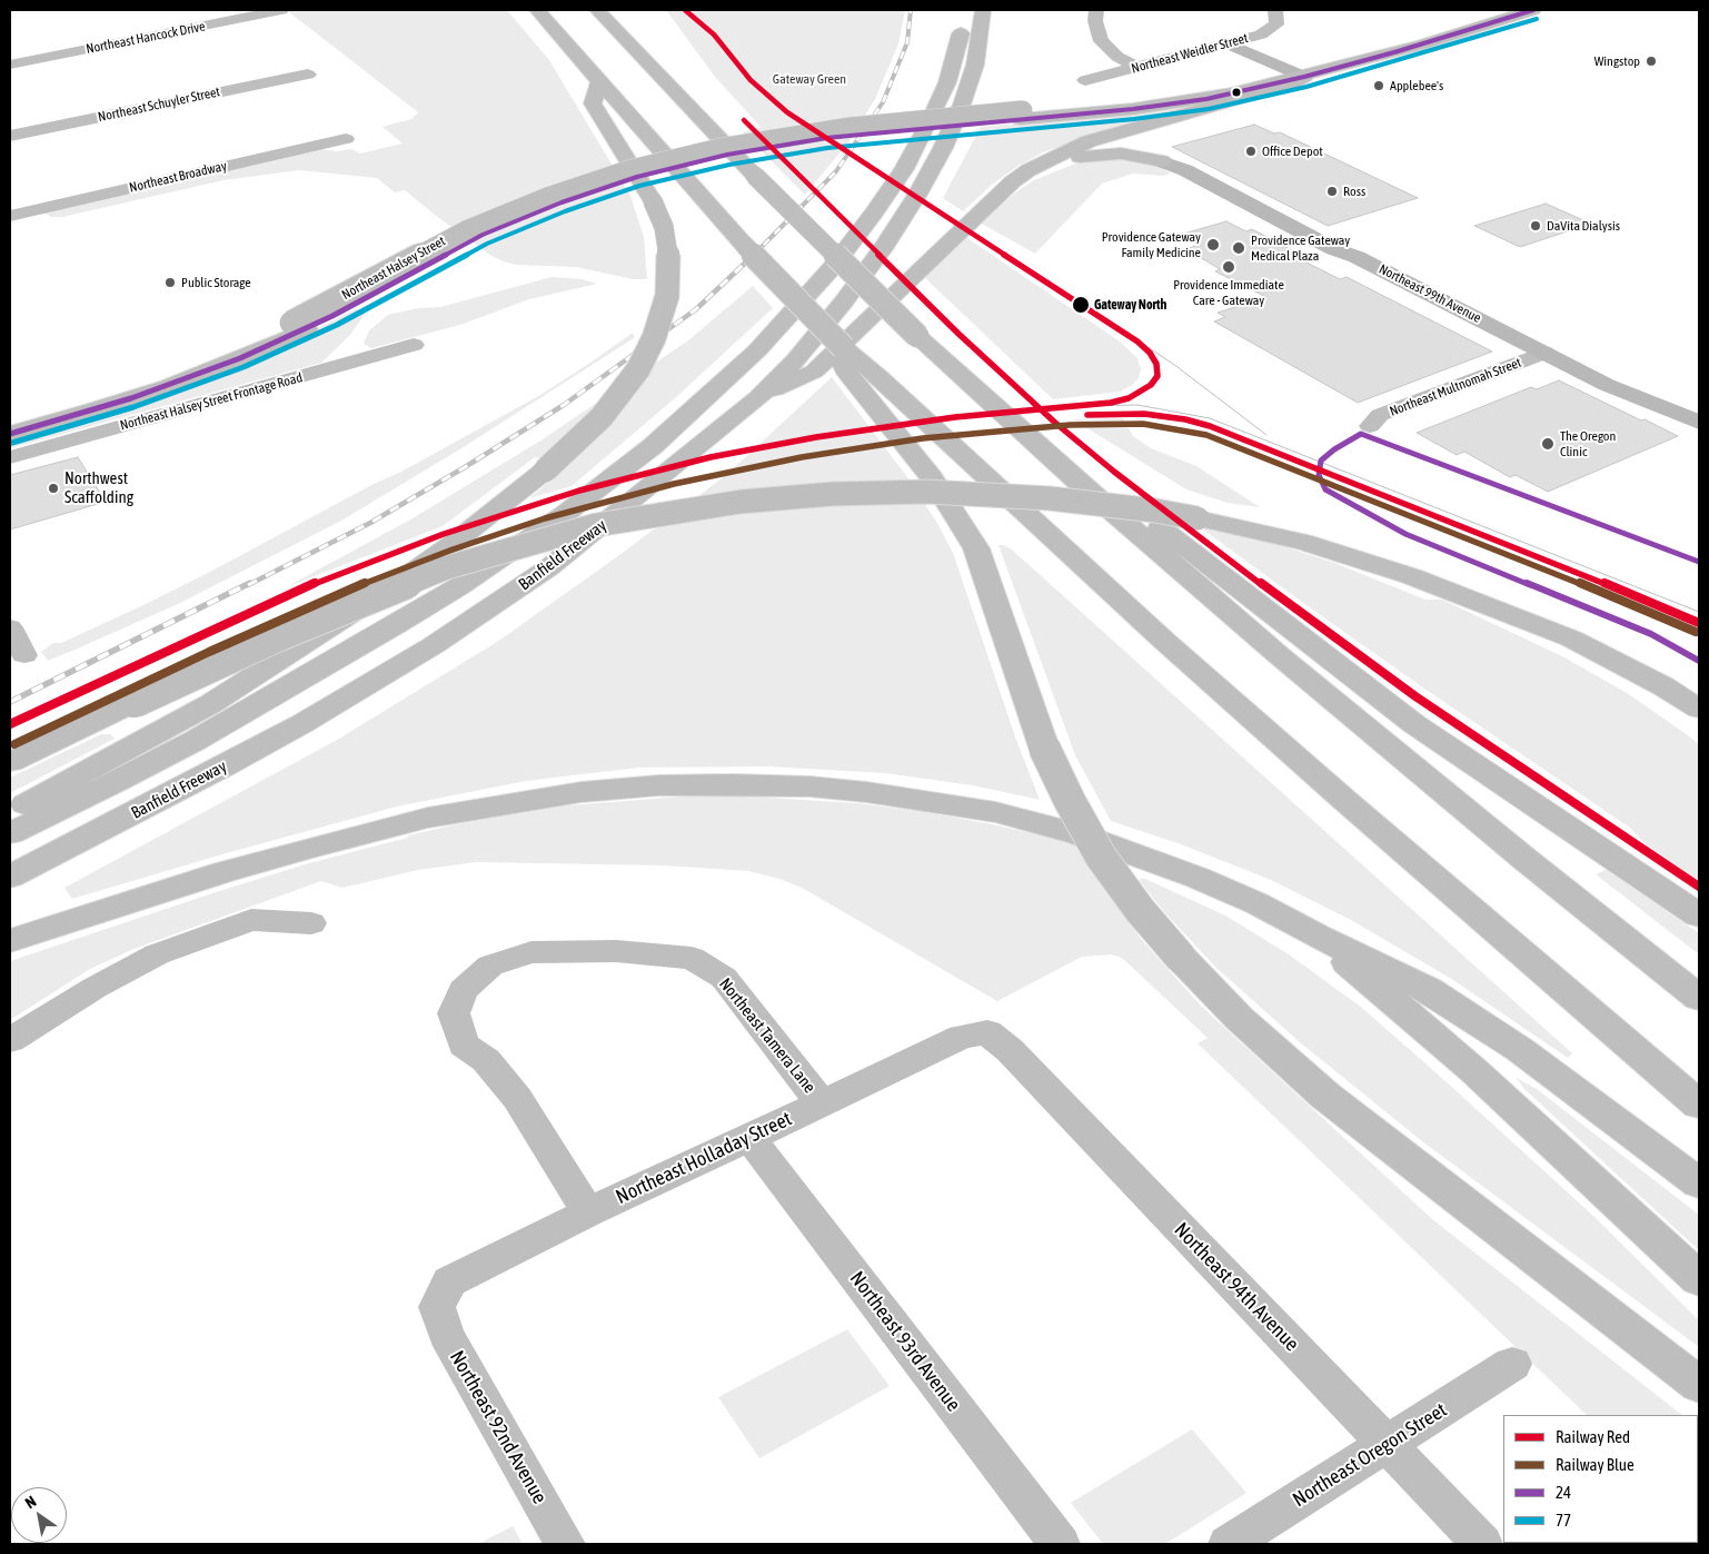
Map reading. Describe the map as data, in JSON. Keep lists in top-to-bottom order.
{
  "streets": {
    "main road": ["Northeast Halsey Street", "Banfield Freeway"],
    "street": [
      "Northeast Hancock Drive",
      "Northeast Weidler Street",
      "Northeast Schuyler Street",
      "Northeast Broadway",
      "Northeast 99th Avenue",
      "Northeast Multnomah Street",
      "Northeast Halsey Street Frontage Road",
      "Northeast Tamera Lane",
      "Northeast Holladay Street",
      "Northeast 94th Avenue",
      "Northeast 93rd Avenue",
      "Northeast 92nd Avenue",
      "Northeast Oregon Street"
    ]
  },
  "crossings": [
    ["Northeast 99th Avenue", "Northeast Multnomah Street"],
    ["Northeast Tamera Lane", "Northeast Holladay Street"],
    ["Northeast Holladay Street", "Northeast 94th Avenue"],
    ["Northeast Holladay Street", "Northeast 93rd Avenue"],
    ["Northeast Holladay Street", "Northeast 92nd Avenue"],
    ["Northeast 94th Avenue", "Northeast Oregon Street"]
  ],
  "parks": ["Gateway Green"],
  "places": [
    "Wingstop",
    "Applebee's",
    "Office Depot",
    "Ross",
    "DaVita Dialysis",
    "Providence Gateway Family Medicine",
    "Providence Gateway Medical Plaza",
    "Providence Immediate Care - Gateway",
    "Public Storage",
    "Gateway North",
    "The Oregon Clinic",
    "Northwest Scaffolding"
  ],
  "lines": [
    "rail line Red",
    "transit line 24",
    "transit line 77",
    "rail line Blue"
  ],
  "legend": [
    "Railway Red",
    "Railway Blue",
    "24",
    "77"
  ],
  "north": "top left"
}
